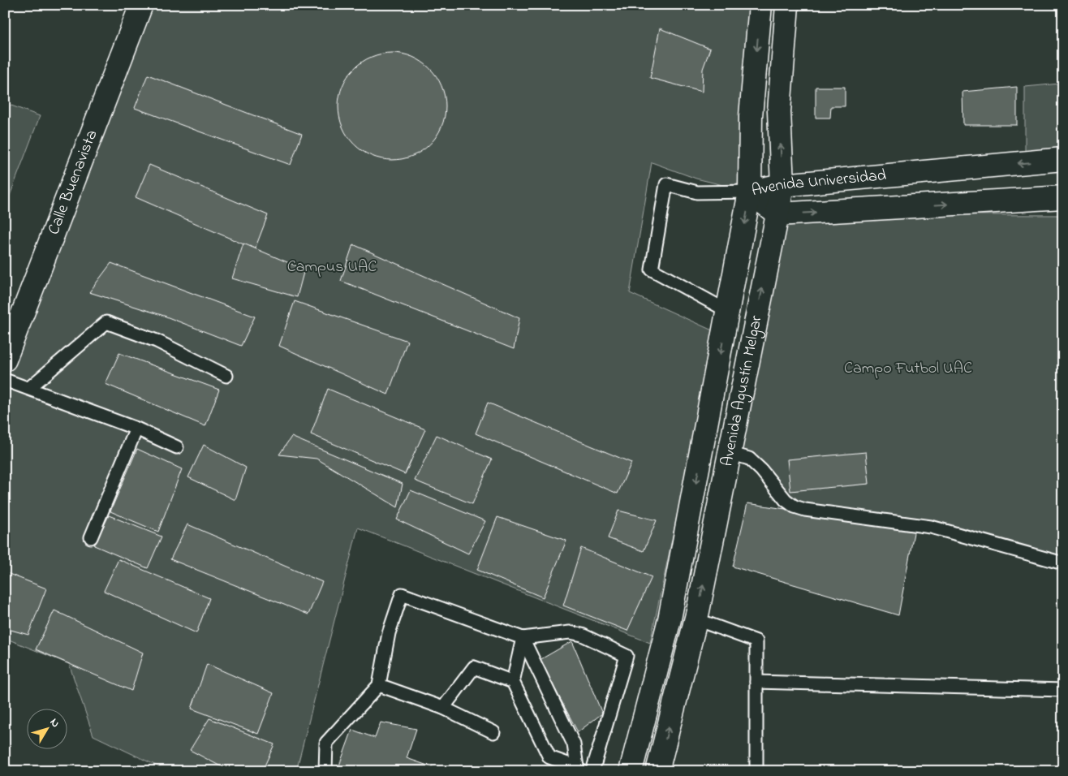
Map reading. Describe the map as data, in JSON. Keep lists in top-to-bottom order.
{
  "streets": {
    "main road": ["Calle Buenavista", "Avenida Universidad", "Avenida Agustín Melgar"]
  },
  "crossings": [
    ["Avenida Universidad", "Avenida Agustín Melgar"]
  ],
  "parks": ["Campus UAC", "Campo Futbol UAC"],
  "north": "top right"
}
